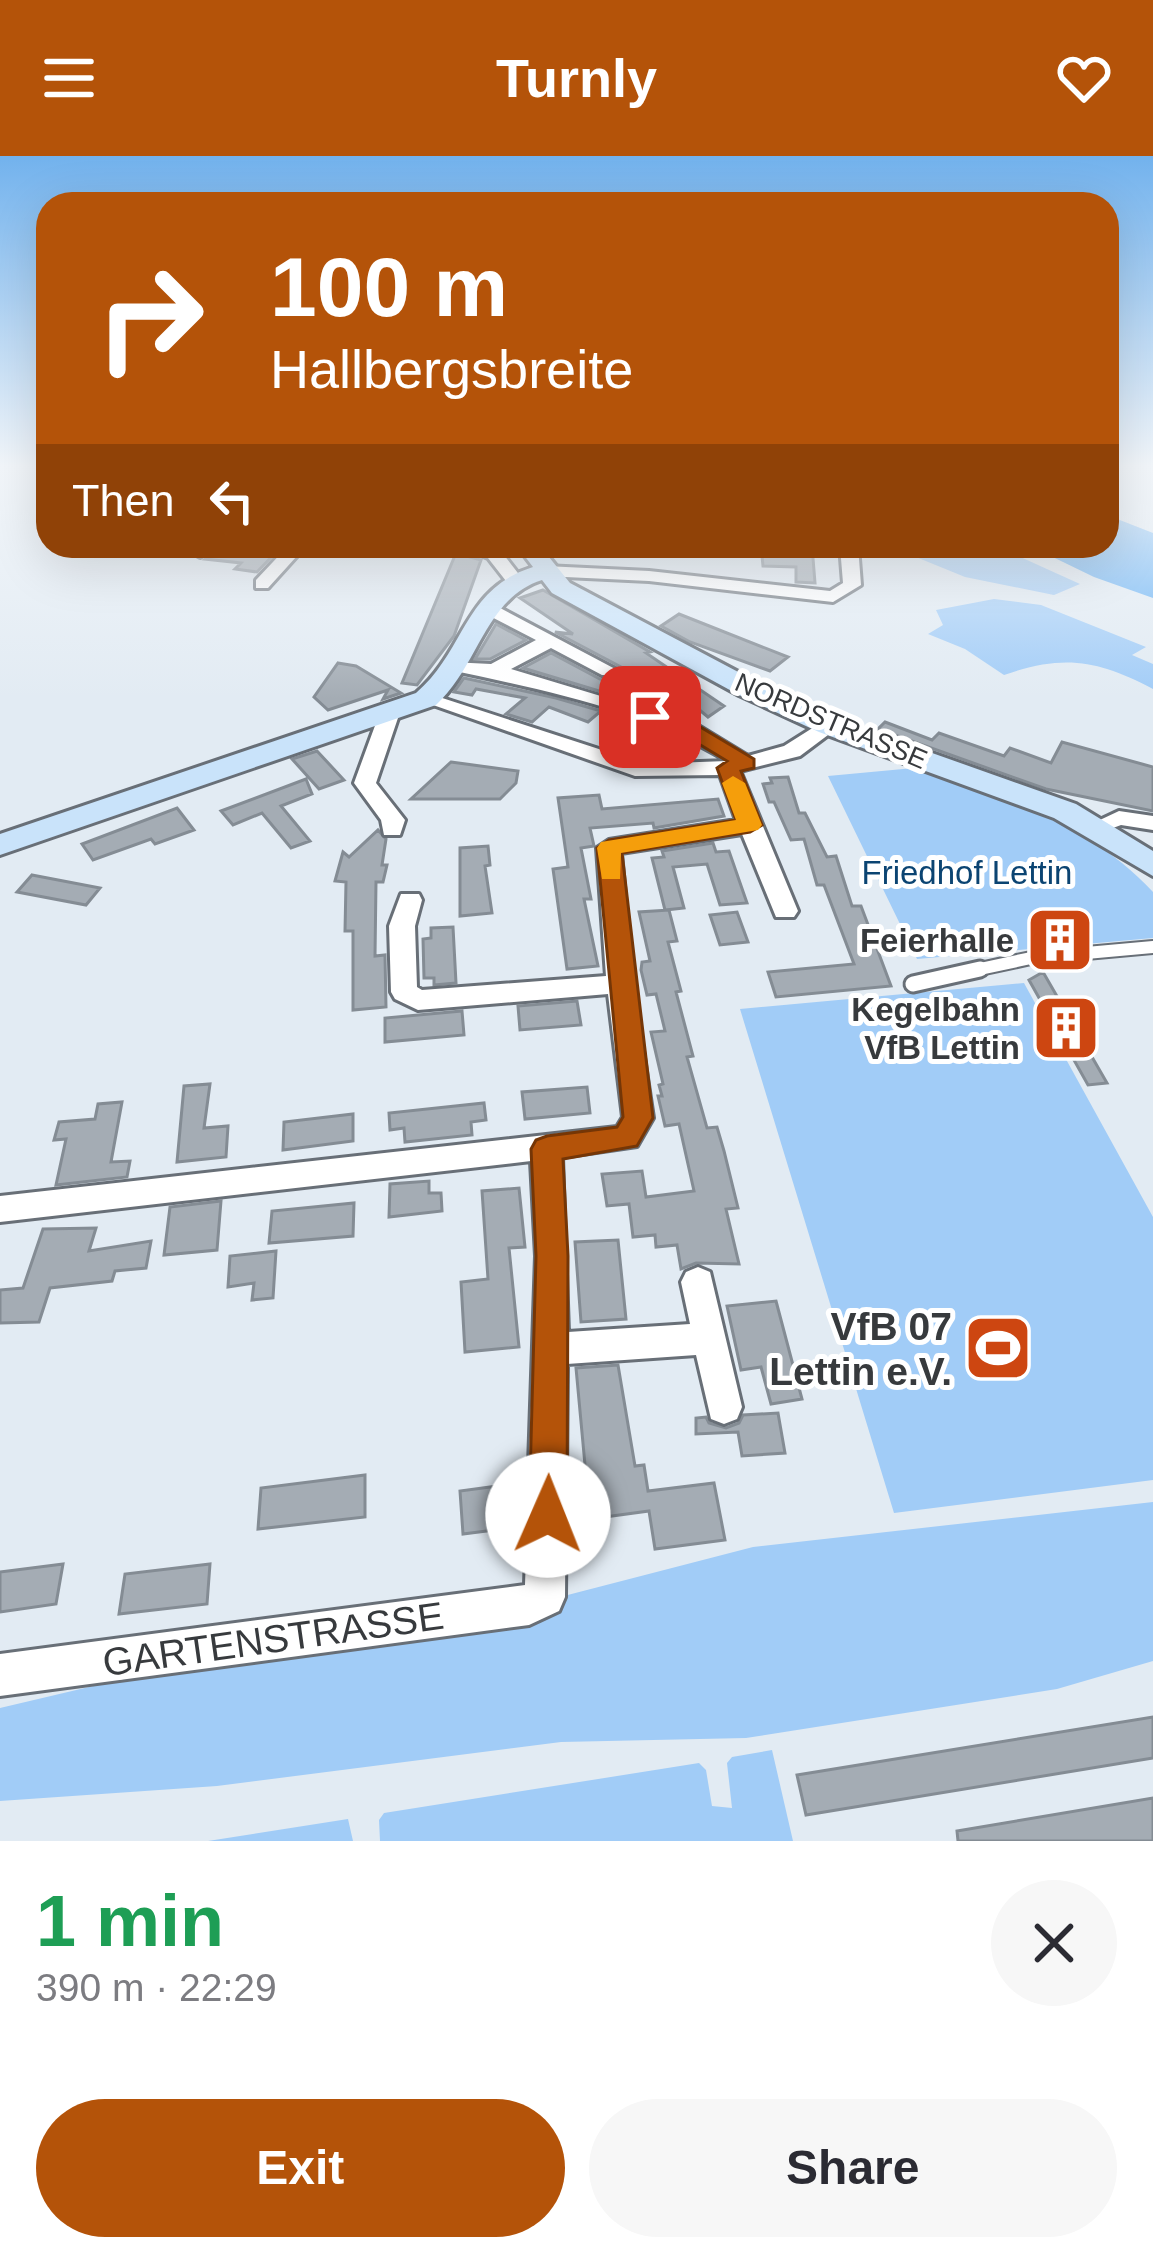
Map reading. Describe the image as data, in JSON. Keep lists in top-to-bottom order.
{
  "streets": {
    "street": ["NORDSTRASSE", "GARTENSTRASSE"]
  },
  "parks": ["Friedhof Lettin"],
  "places": {
    "building": ["Feierhalle", "Kegelbahn VfB Lettin"],
    "sports": ["VfB 07 Lettin e.V."]
  },
  "page": {
    "header": "Turnly",
    "turn": ["100 m", "Hallbergsbreite"],
    "then": "Then",
    "heading": ["1 min", "390 m · 22:29"],
    "buttons": ["Exit", "Share"]
  }
}
